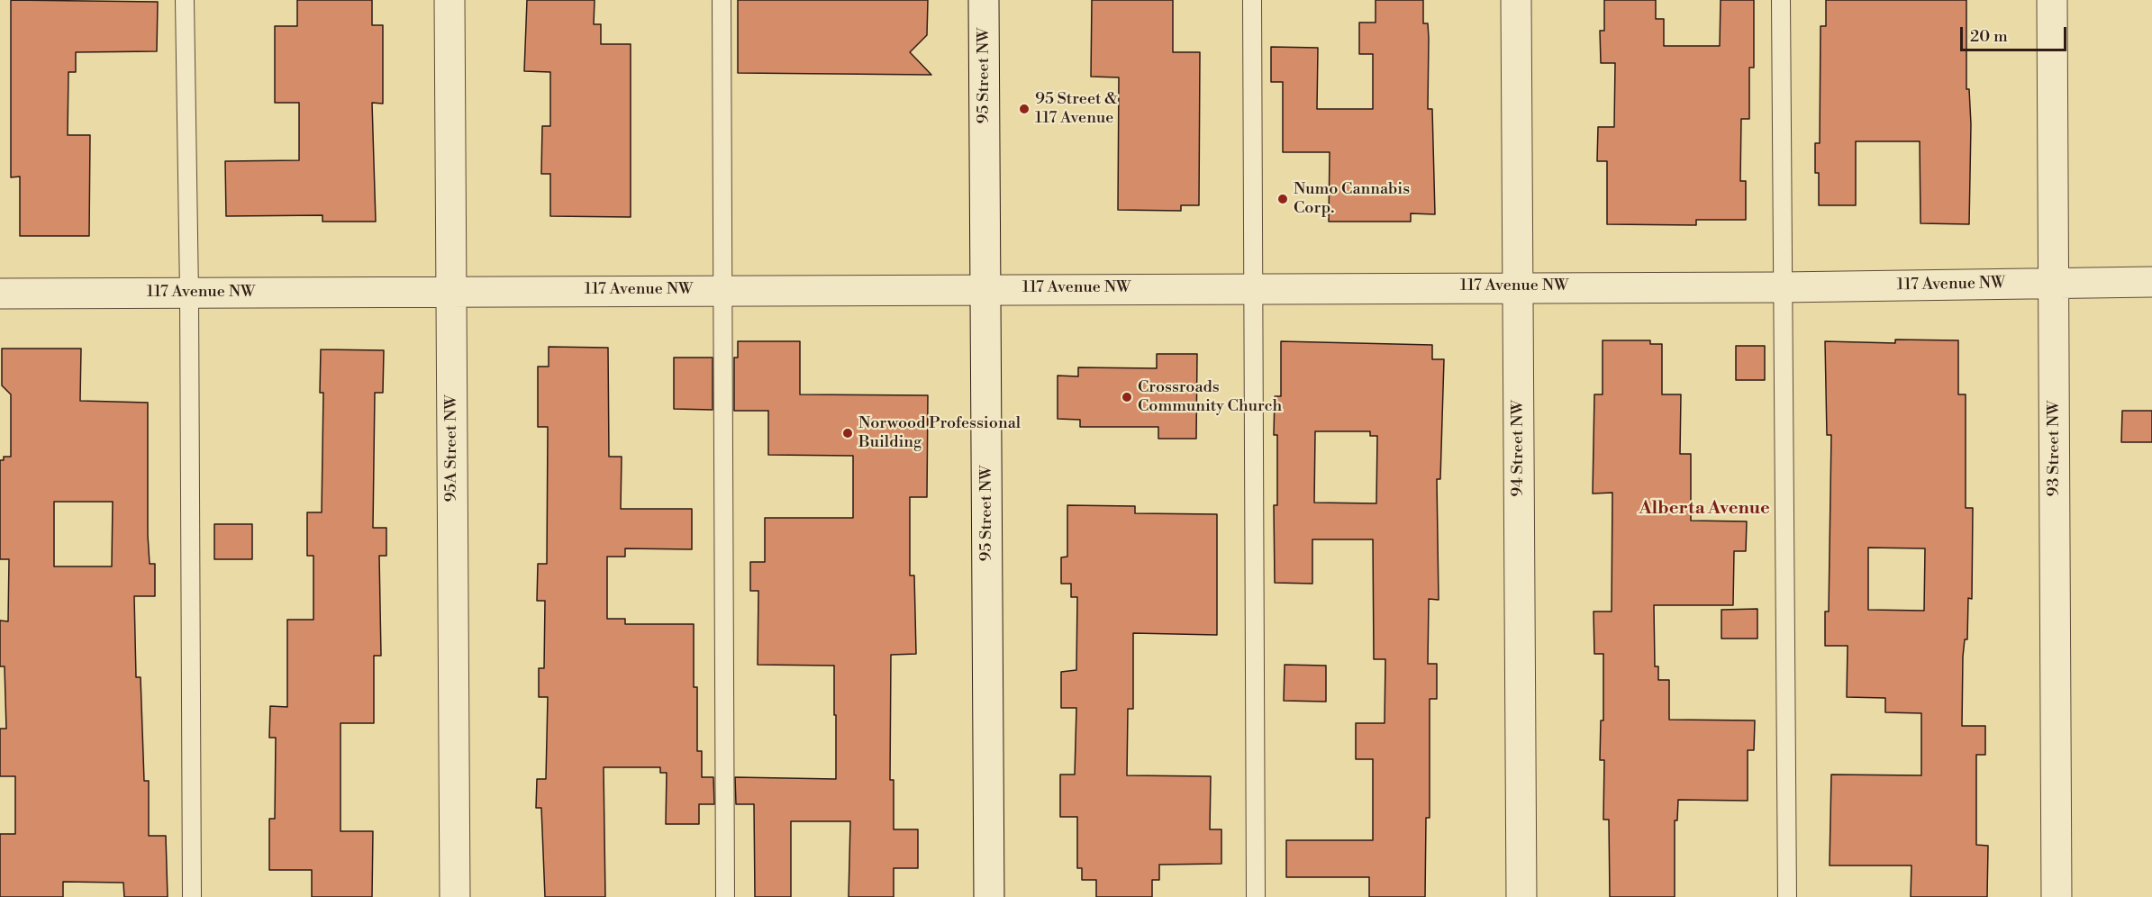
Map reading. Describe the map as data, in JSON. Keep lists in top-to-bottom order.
{
  "streets": {
    "street": [
      "95 Street NW",
      "117 Avenue NW",
      "95A Street NW",
      "94 Street NW",
      "93 Street NW"
    ]
  },
  "crossings": [
    ["95 Street NW", "117 Avenue NW"],
    ["117 Avenue NW", "95A Street NW"],
    ["117 Avenue NW", "94 Street NW"],
    ["117 Avenue NW", "93 Street NW"]
  ],
  "districts": ["Alberta Avenue"],
  "places": [
    "95 Street & 117 Avenue",
    "Numo Cannabis Corp.",
    "Crossroads Community Church",
    "Norwood Professional Building"
  ],
  "scale_bar": "20 m"
}
